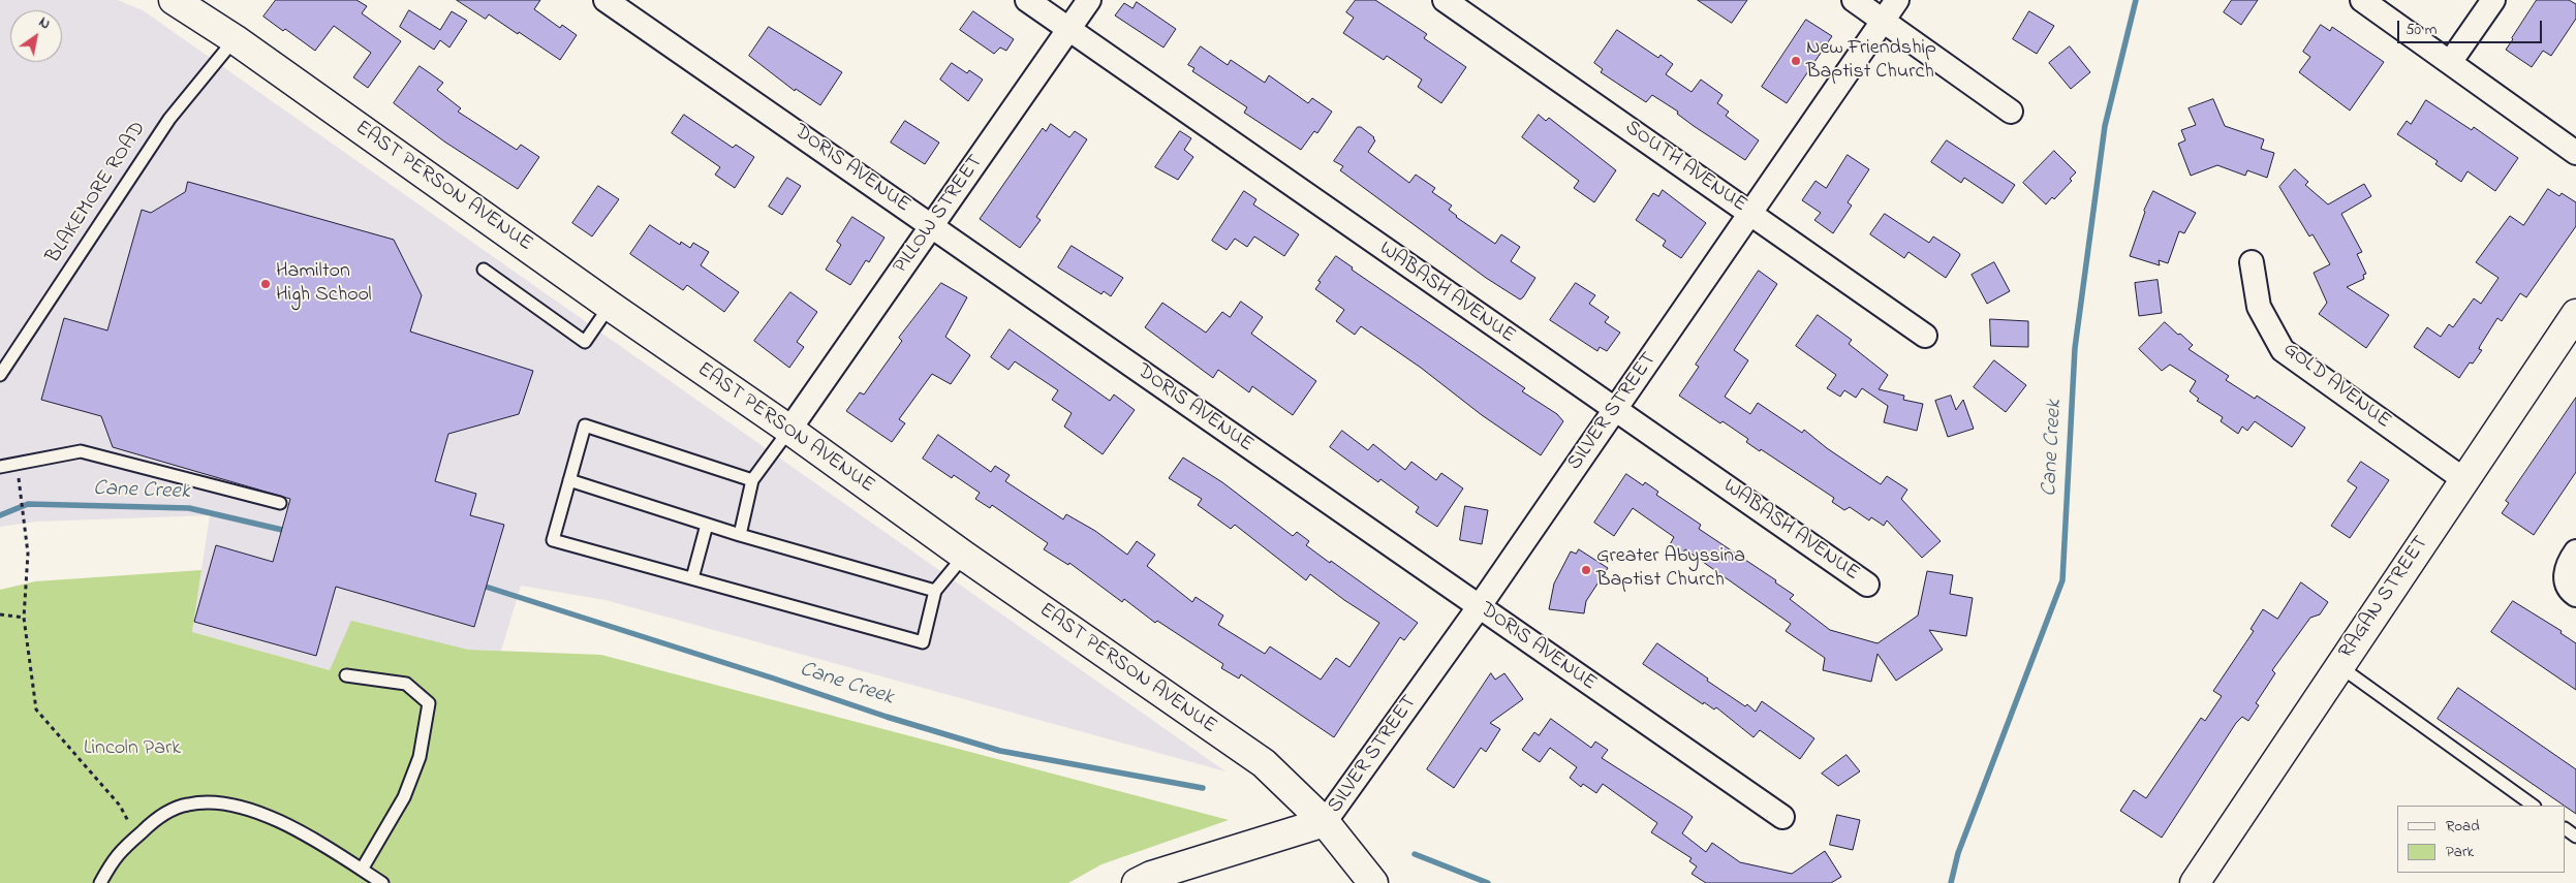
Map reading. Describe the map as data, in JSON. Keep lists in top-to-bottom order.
{
  "streets": {
    "main road": ["EAST PERSON AVENUE", "RAGAN STREET"],
    "street": [
      "SOUTH AVENUE",
      "DORIS AVENUE",
      "PILLOW STREET",
      "WABASH AVENUE",
      "GOLD AVENUE",
      "SILVER STREET"
    ],
    "lane": ["BLAKEMORE ROAD"]
  },
  "crossings": [
    ["SOUTH AVENUE", "SILVER STREET"],
    ["DORIS AVENUE", "PILLOW STREET"],
    ["DORIS AVENUE", "SILVER STREET"],
    ["EAST PERSON AVENUE", "BLAKEMORE ROAD"],
    ["EAST PERSON AVENUE", "PILLOW STREET"],
    ["EAST PERSON AVENUE", "SILVER STREET"],
    ["PILLOW STREET", "WABASH AVENUE"],
    ["WABASH AVENUE", "SILVER STREET"],
    ["GOLD AVENUE", "RAGAN STREET"]
  ],
  "water": ["Cane Creek"],
  "parks": ["Lincoln Park"],
  "places": ["New Friendship Baptist Church", "Hamilton High School", "Greater Abyssina Baptist Church"],
  "legend": ["Road", "Park"],
  "scale_bar": "50 m",
  "north": "top right"
}
